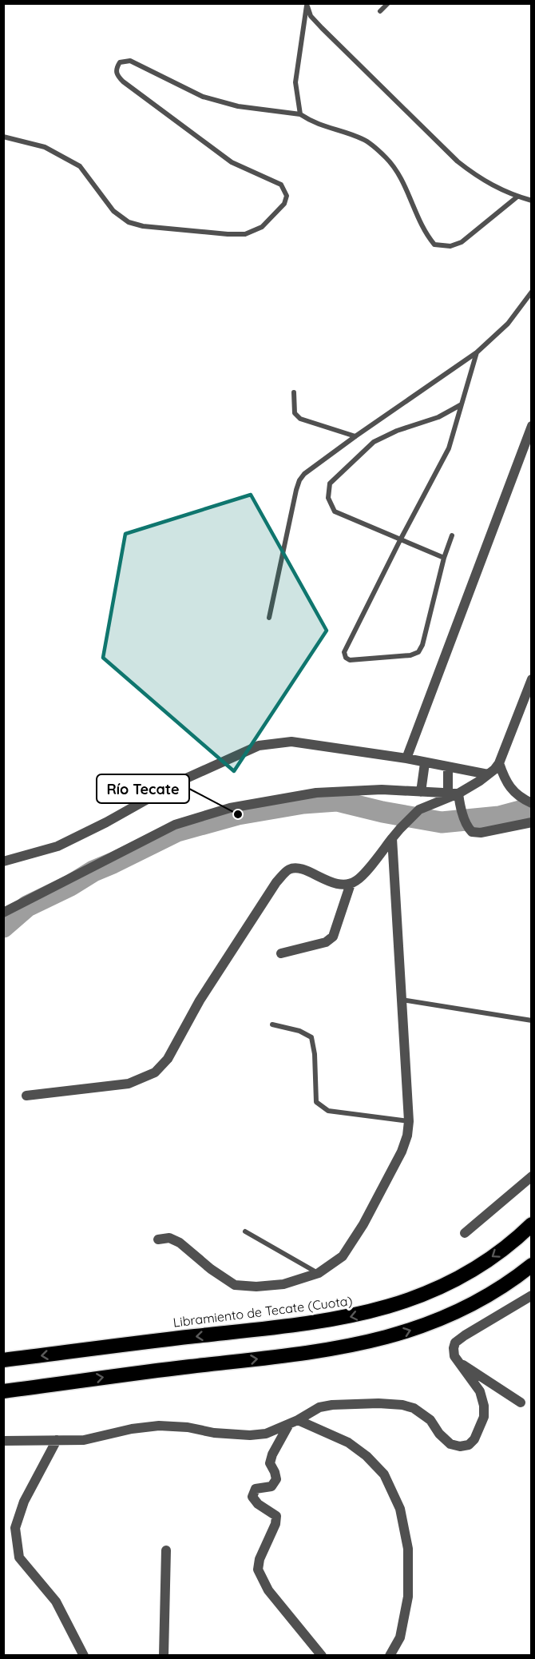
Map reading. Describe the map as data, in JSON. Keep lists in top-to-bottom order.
{
  "streets": {
    "highway": ["Libramiento de Tecate (Cuota)"]
  },
  "places": ["Río Tecate"]
}
